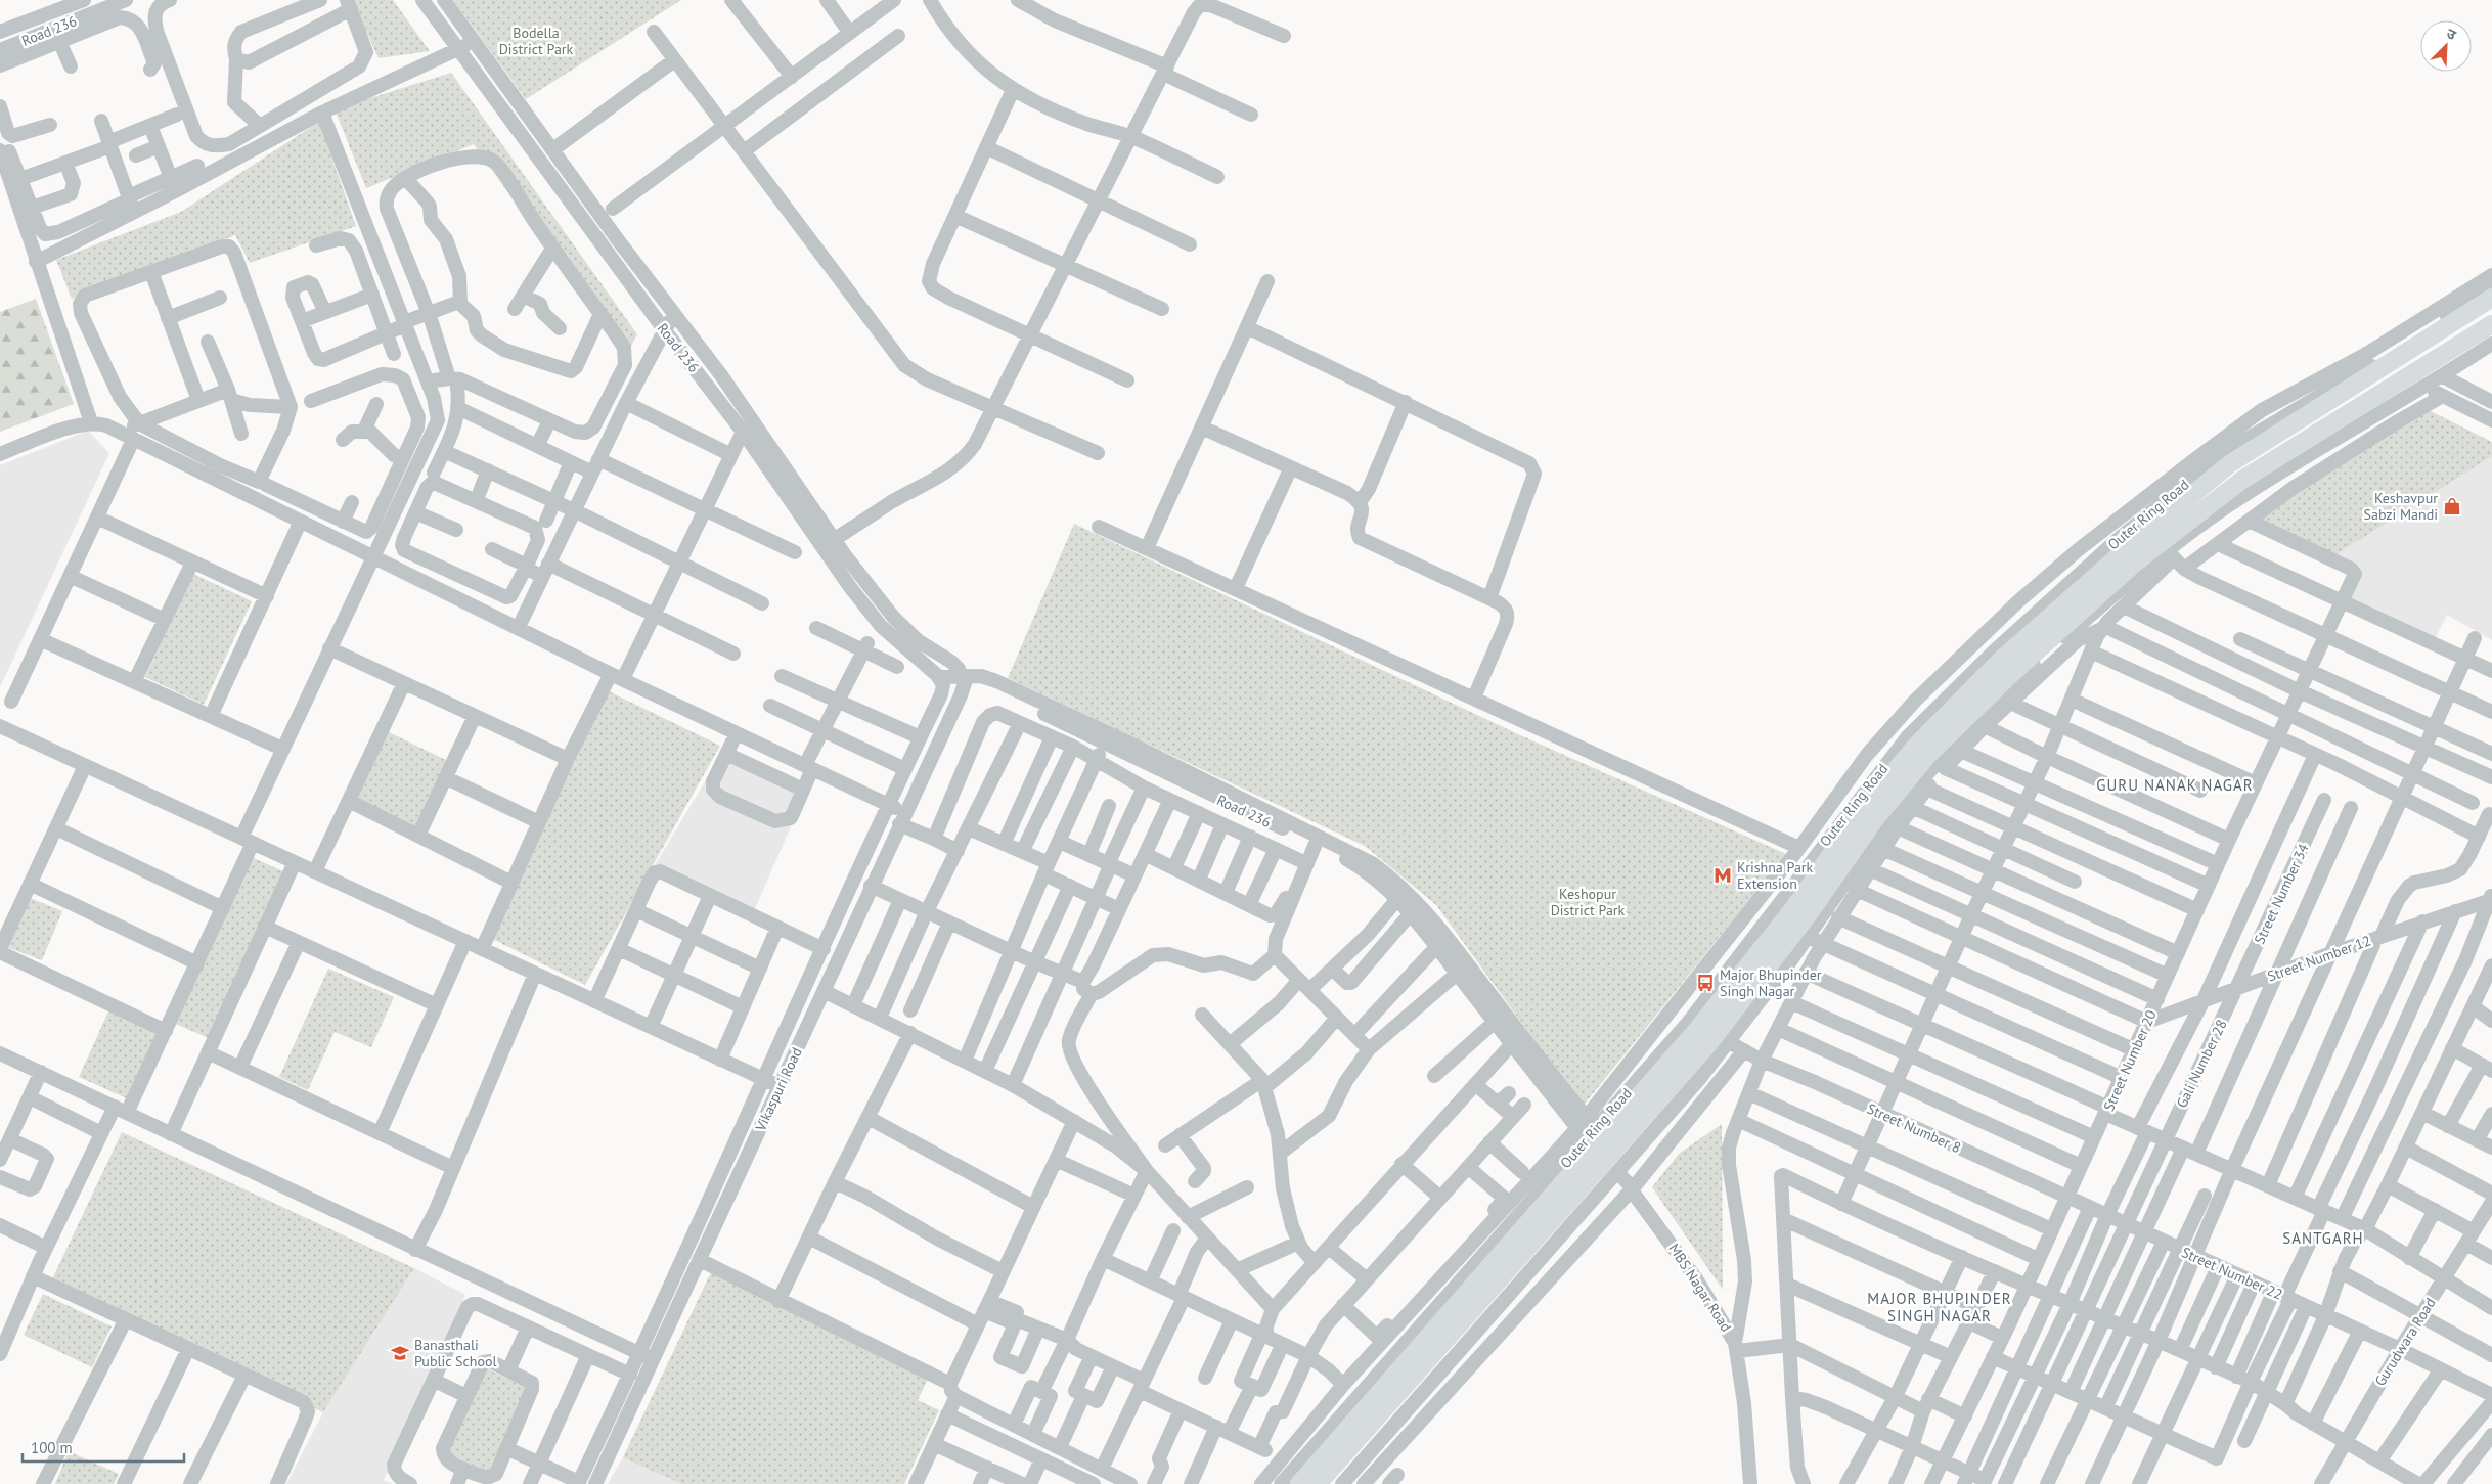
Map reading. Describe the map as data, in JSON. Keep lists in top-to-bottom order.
{
  "streets": {
    "main road": ["Outer Ring Road"],
    "street": [
      "Road 236",
      "Street Number 34",
      "Street Number 12",
      "Street Number 20",
      "Gali Number 28",
      "Vikaspuri Road",
      "Street Number 8",
      "Street Number 22",
      "MBS Nagar Road",
      "Gurudwara Road"
    ]
  },
  "crossings": [
    ["Road 236", "Outer Ring Road"],
    ["Road 236", "Vikaspuri Road"],
    ["Street Number 34", "Street Number 12"],
    ["Street Number 34", "Gali Number 28"],
    ["Street Number 12", "Street Number 20"],
    ["Street Number 12", "Gali Number 28"],
    ["Street Number 20", "Street Number 8"],
    ["Street Number 20", "Street Number 22"],
    ["Gali Number 28", "Street Number 22"],
    ["Street Number 8", "Street Number 22"],
    ["Street Number 22", "Gurudwara Road"]
  ],
  "districts": ["GURU NANAK NAGAR", "SANTGARH", "MAJOR BHUPINDER SINGH NAGAR"],
  "parks": ["Bodella District Park", "Keshopur District Park"],
  "places": {
    "shop": ["Keshavpur Sabzi Mandi"],
    "metro station": ["Krishna Park Extension"],
    "bus stop": ["Major Bhupinder Singh Nagar"],
    "school or university": ["Banasthali Public School"]
  },
  "scale_bar": "100 m",
  "north": "top right"
}
